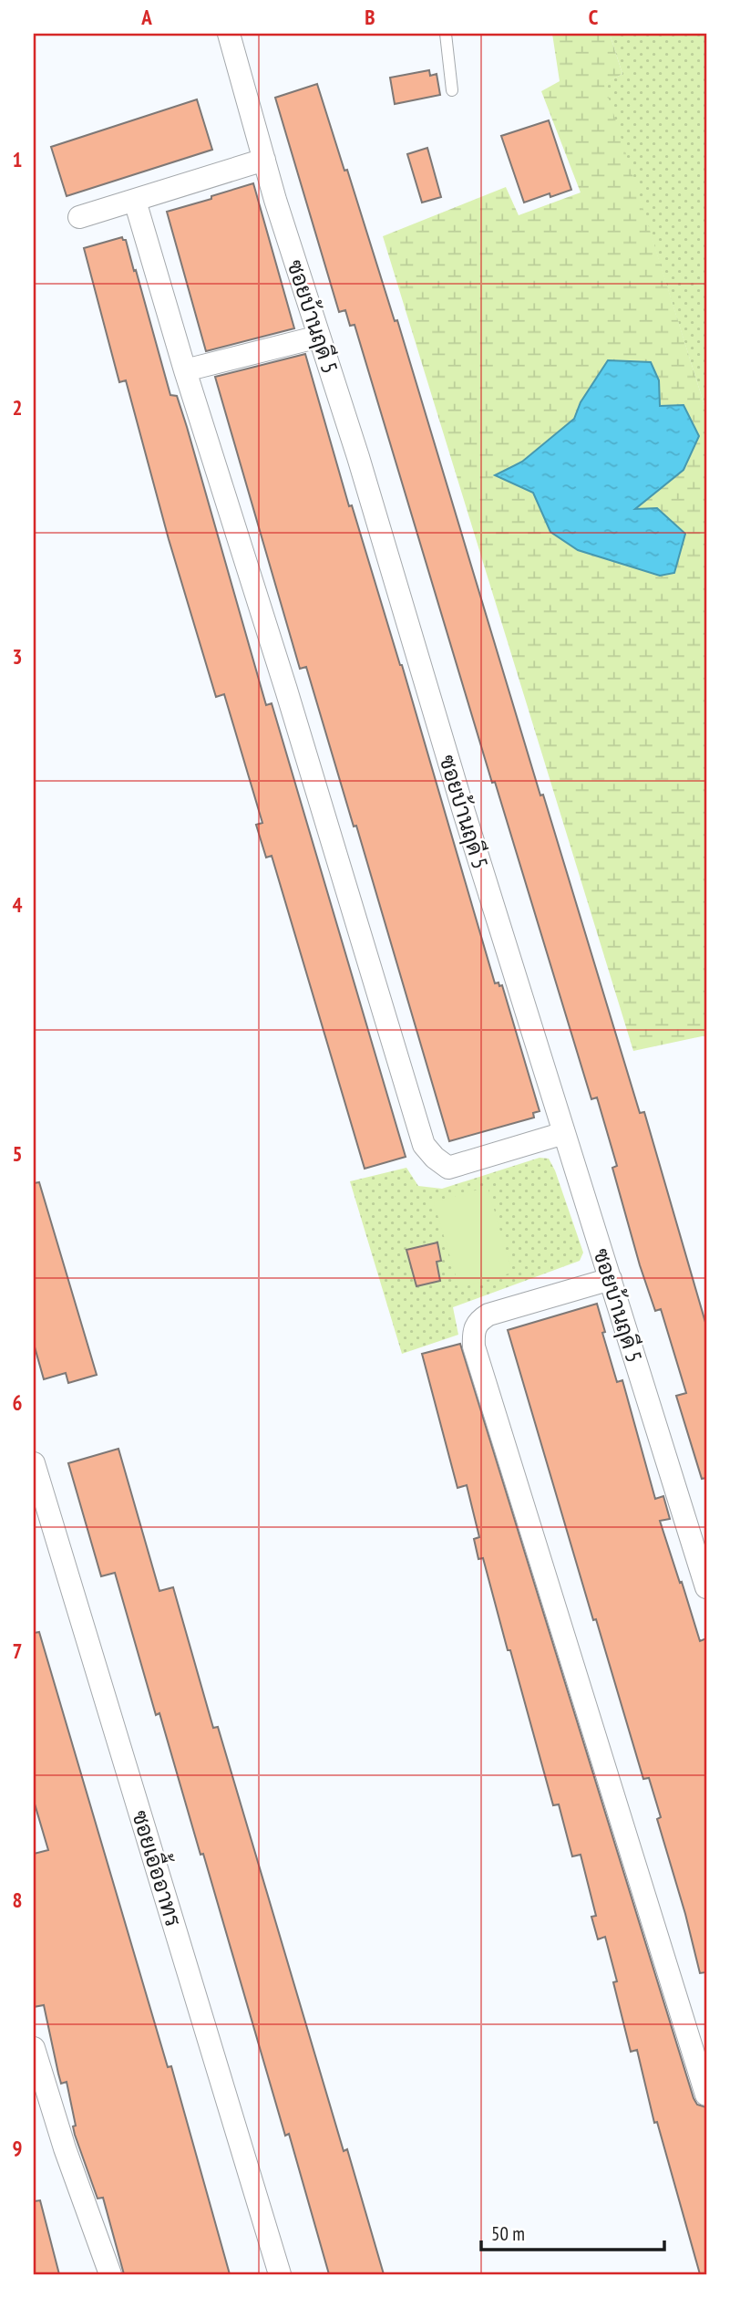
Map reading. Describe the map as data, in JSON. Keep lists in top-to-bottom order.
{
  "streets": {
    "street": ["ซอยบ้านฤดี 5", "ซอยเอื้ออาทร"]
  },
  "scale_bar": "50 m",
  "grid": {
    "columns": ["A", "B", "C"],
    "rows": [
      "1",
      "2",
      "3",
      "4",
      "5",
      "6",
      "7",
      "8",
      "9"
    ]
  }
}
